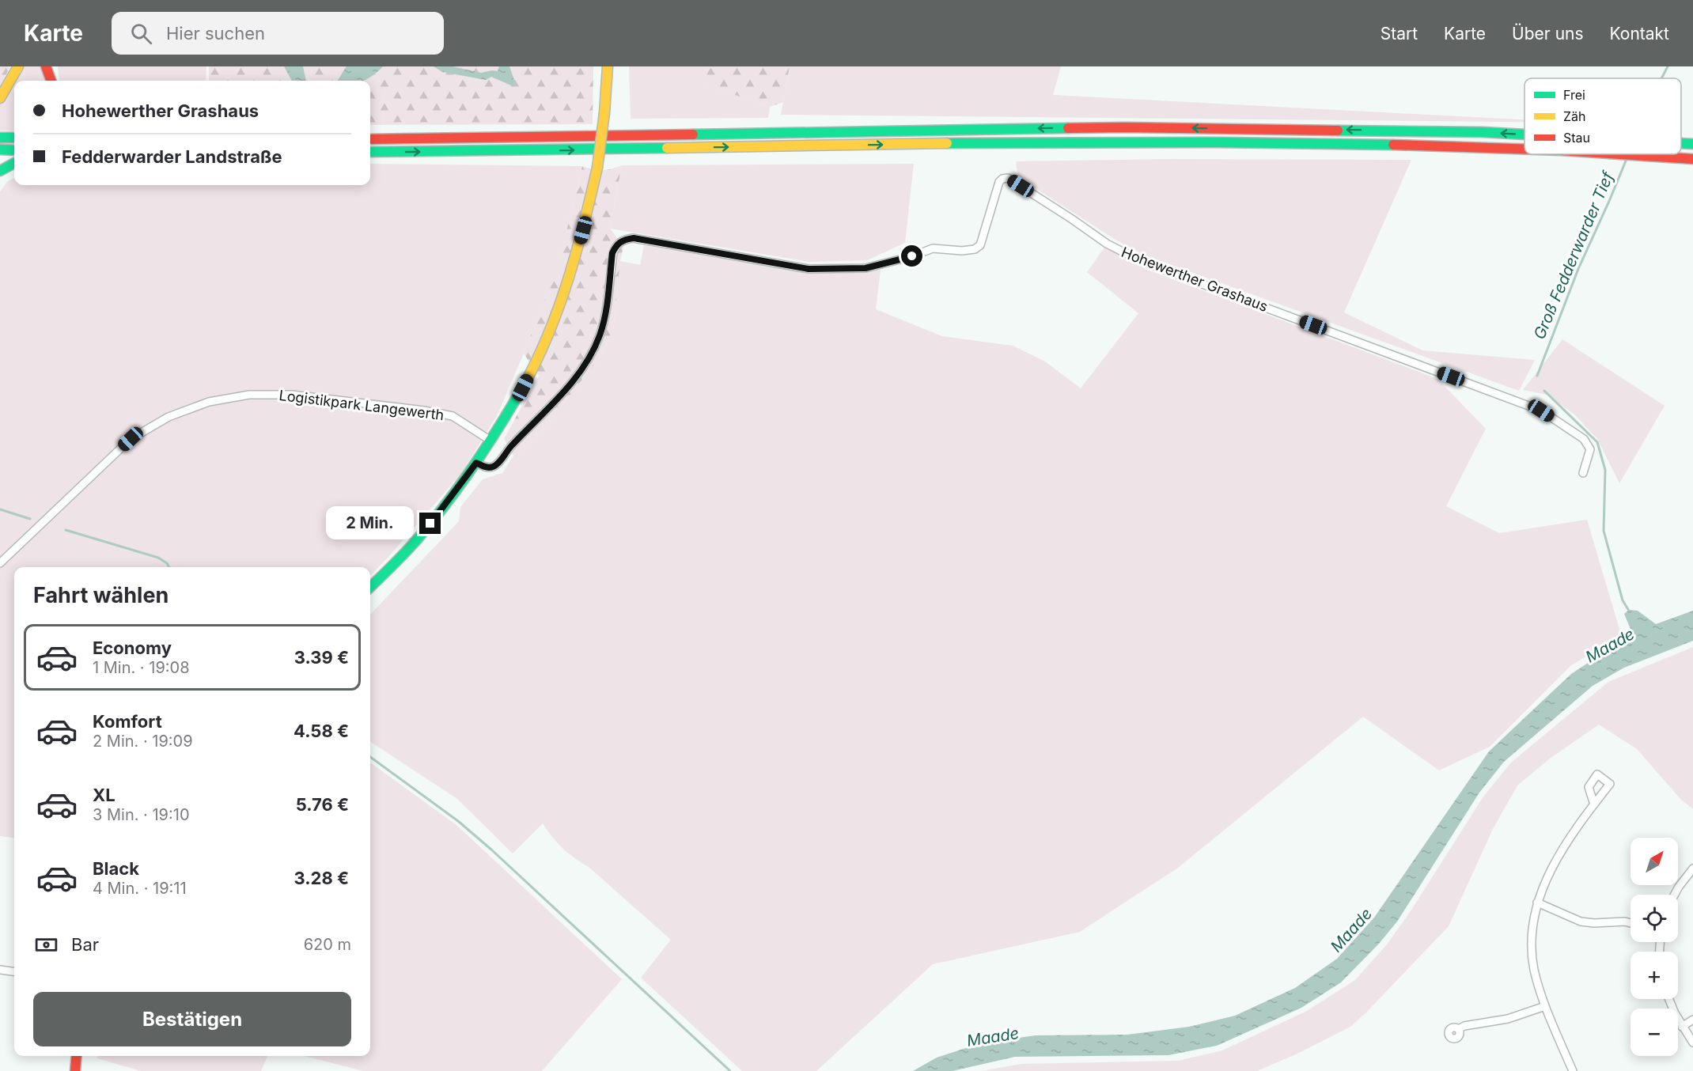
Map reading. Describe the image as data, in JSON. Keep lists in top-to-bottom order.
{
  "streets": {
    "street": ["Hohewerther Grashaus", "Logistikpark Langewerth"]
  },
  "water": ["Groß Fedderwarder Tief", "Maade"],
  "legend": ["Frei", "Zäh", "Stau"],
  "north": "top right",
  "page": {
    "header": "Karte",
    "search": "Hier suchen",
    "nav": [
      "Start",
      "Karte",
      "Über uns",
      "Kontakt"
    ],
    "banner": ["Hohewerther Grashaus", "Fedderwarder Landstraße"],
    "bubble": "2 Min.",
    "heading": "Fahrt wählen",
    "list": [
      {
        "name": "Economy",
        "note": "1 Min. · 19:08",
        "value": "3.39 €"
      },
      {
        "name": "Komfort",
        "note": "2 Min. · 19:09",
        "value": "4.58 €"
      },
      {
        "name": "XL",
        "note": "3 Min. · 19:10",
        "value": "5.76 €"
      },
      {
        "name": "Black",
        "note": "4 Min. · 19:11",
        "value": "3.28 €"
      }
    ],
    "map_buttons": ["+", "−"],
    "pay": ["Bar", "620 m"],
    "buttons": "Bestätigen"
  }
}
